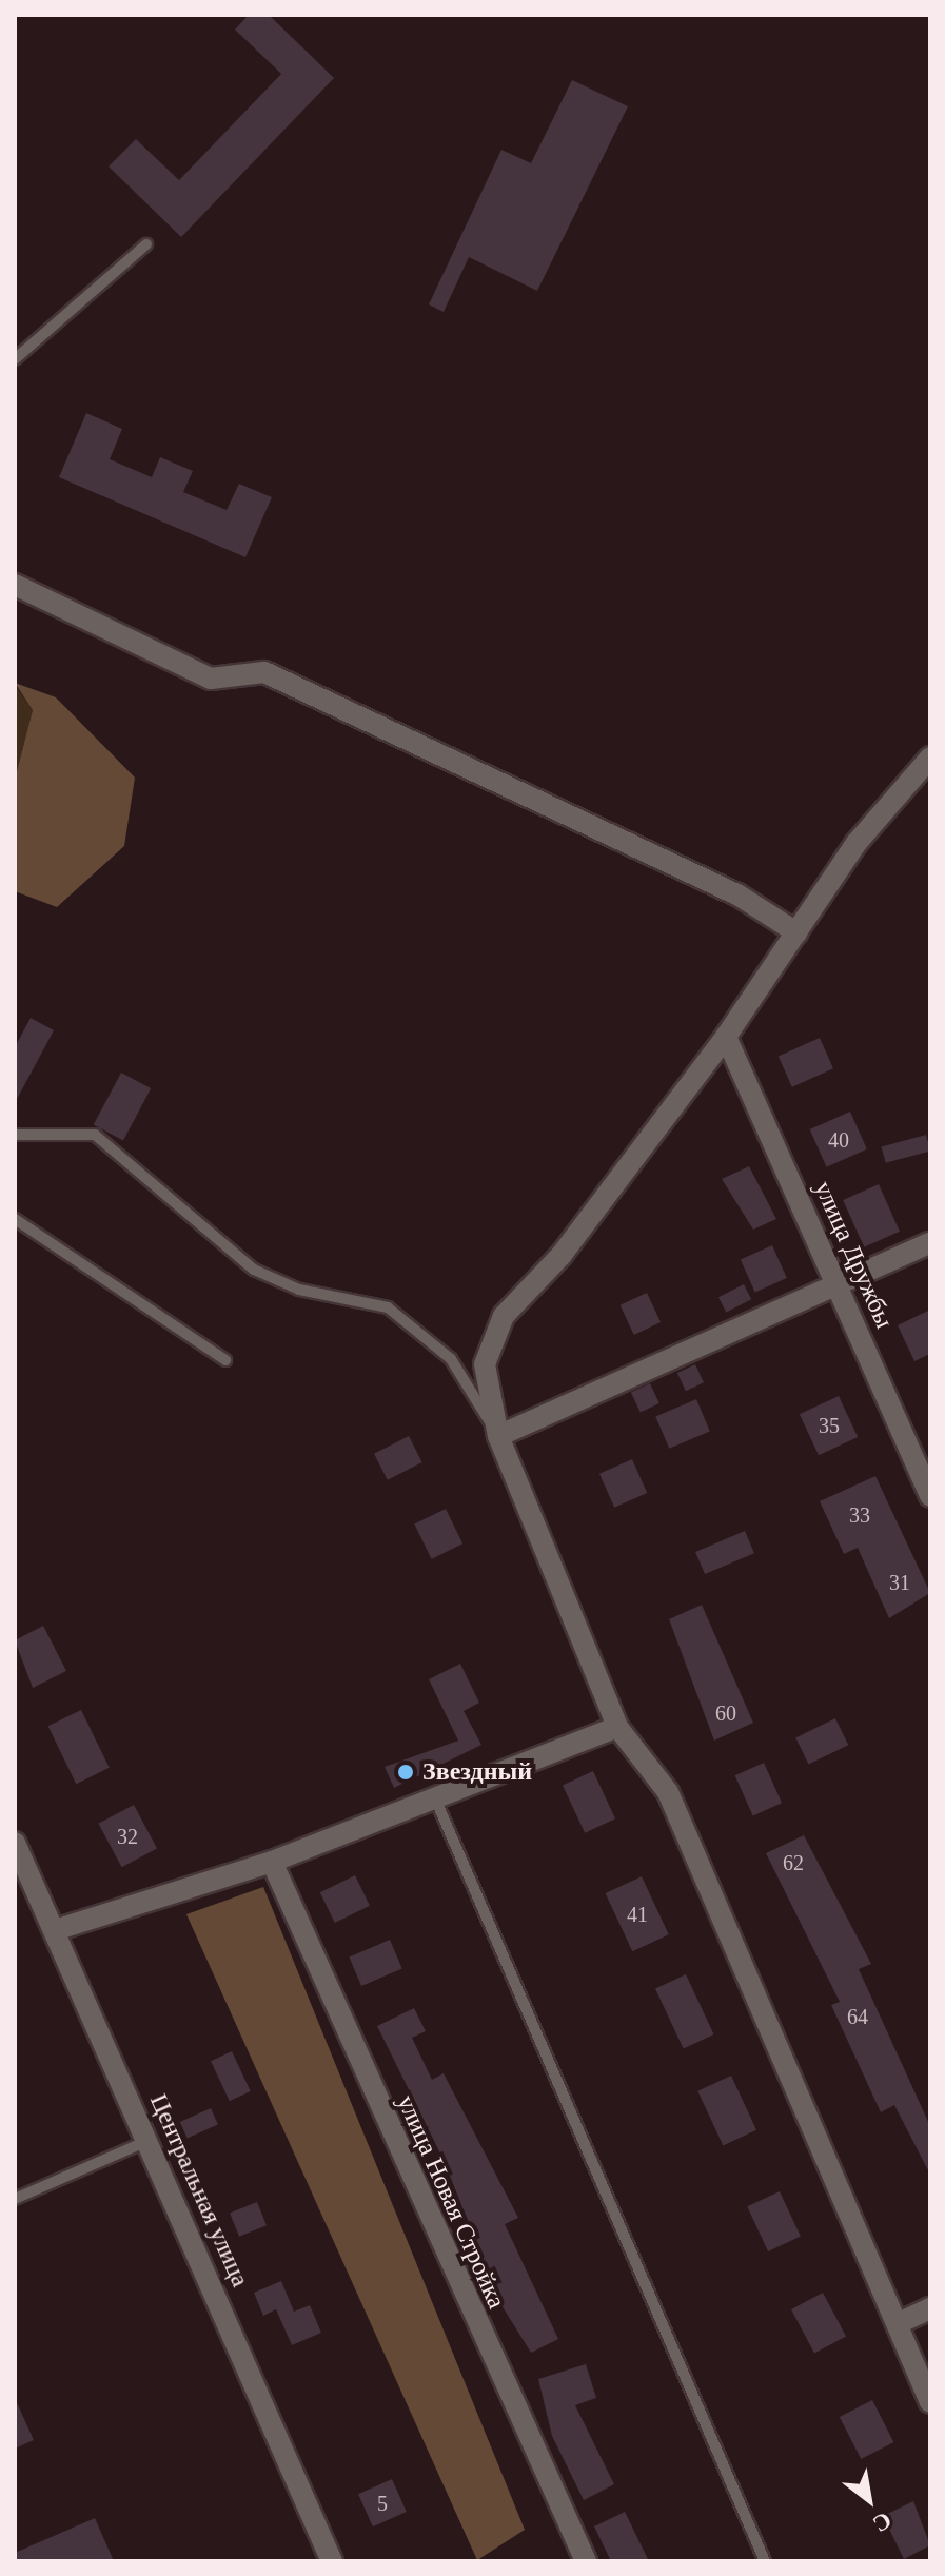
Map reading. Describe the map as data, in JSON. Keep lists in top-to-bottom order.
{
  "streets": {
    "street": ["улица Дружбы", "Центральная улица", "улица Новая Стройка"]
  },
  "places": ["Звездный"],
  "house_numbers": [
    "40",
    "35",
    "33",
    "31",
    "60",
    "32",
    "62",
    "41",
    "64",
    "5"
  ],
  "north": "bottom right"
}
